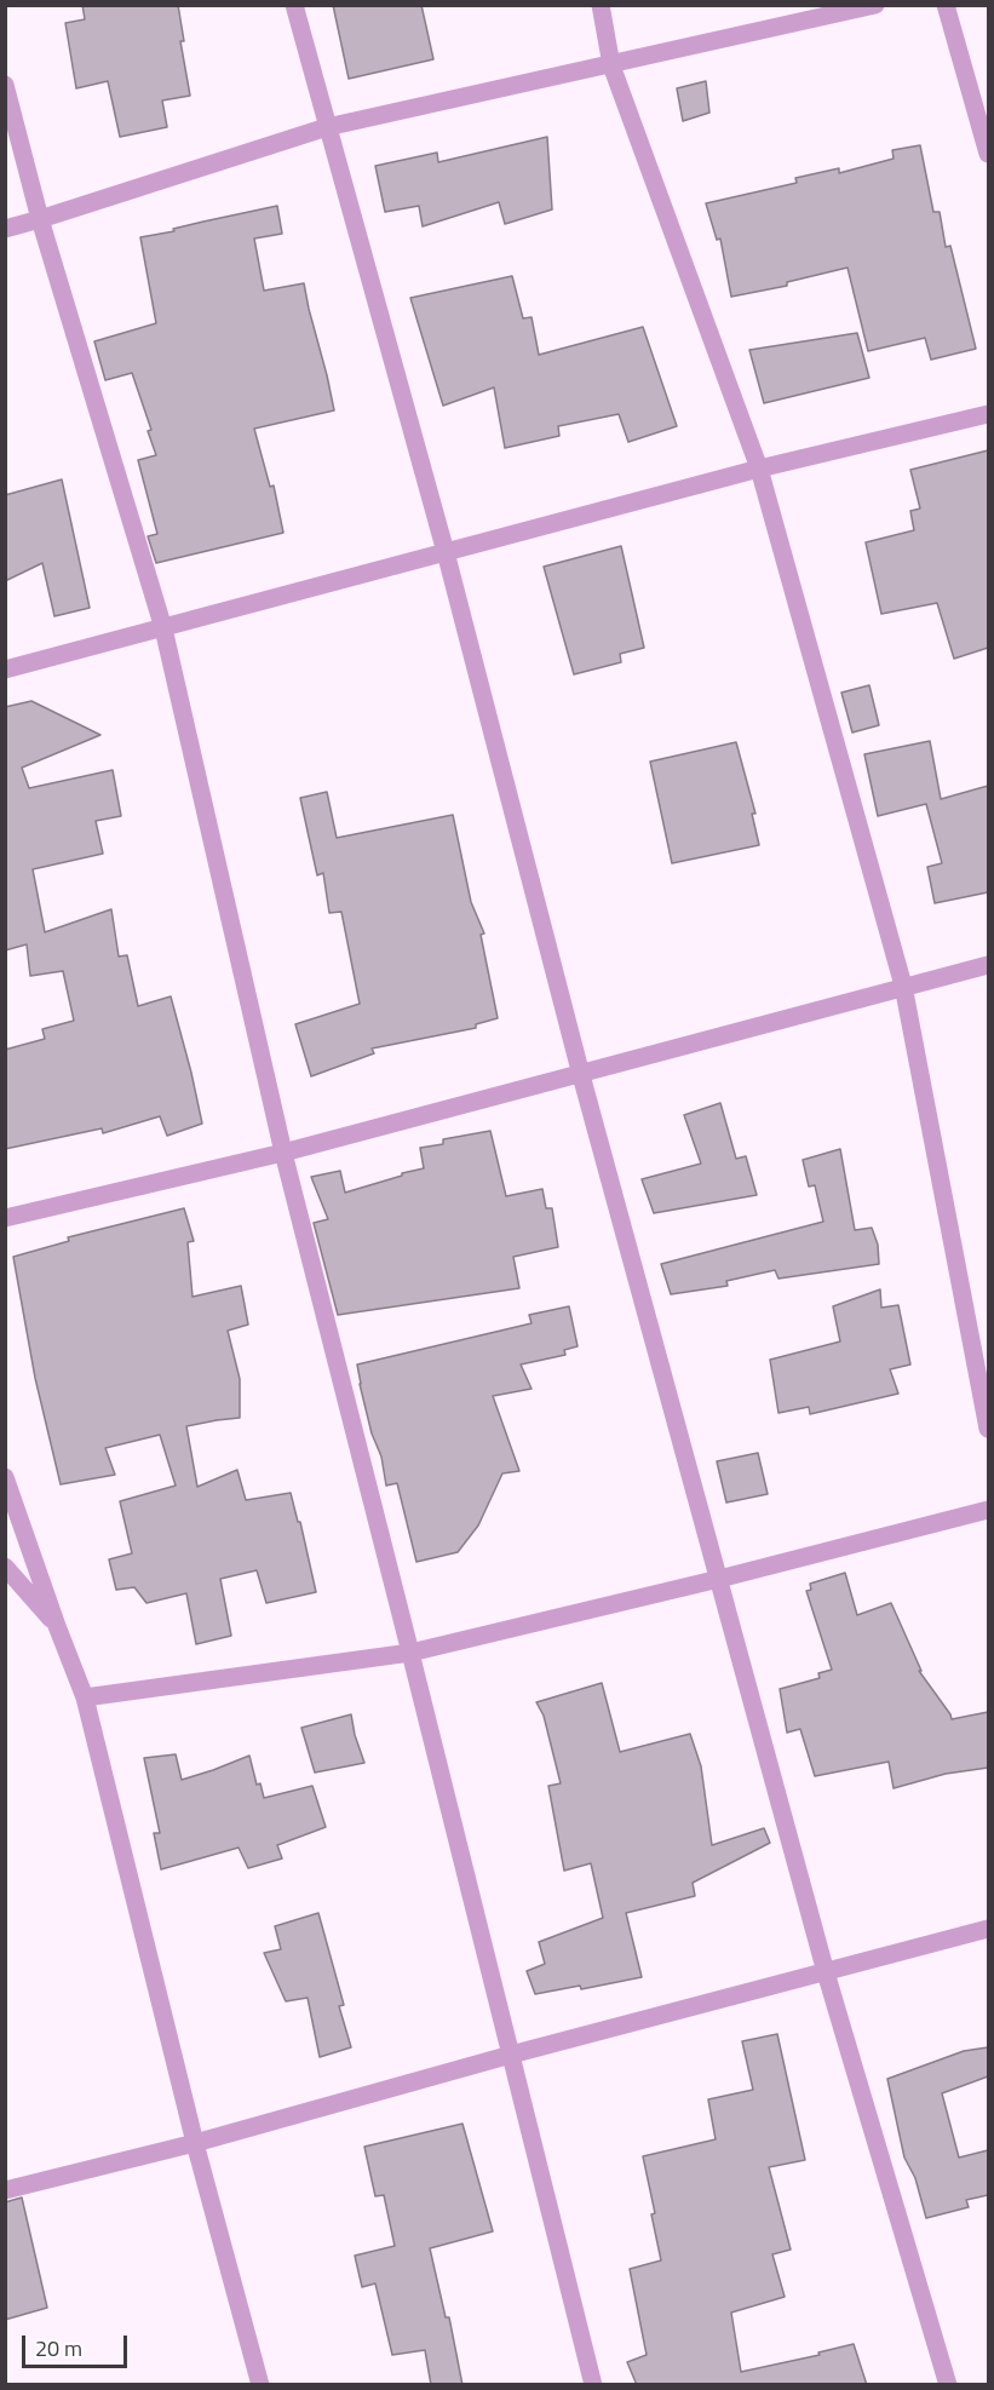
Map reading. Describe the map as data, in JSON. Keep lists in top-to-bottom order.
{
  "scale_bar": "20 m"
}
